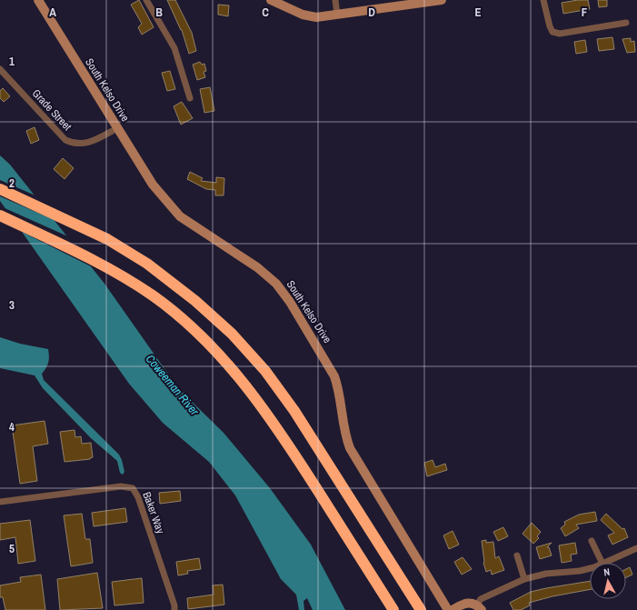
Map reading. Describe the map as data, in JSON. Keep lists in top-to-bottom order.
{
  "streets": {
    "main road": ["South Kelso Drive"],
    "street": ["Grade Street", "Baker Way"]
  },
  "crossings": [
    ["South Kelso Drive", "Grade Street"]
  ],
  "water": ["Coweeman River"],
  "north": "top",
  "grid": {
    "columns": [
      "A",
      "B",
      "C",
      "D",
      "E",
      "F"
    ],
    "rows": [
      "1",
      "2",
      "3",
      "4",
      "5"
    ]
  }
}
